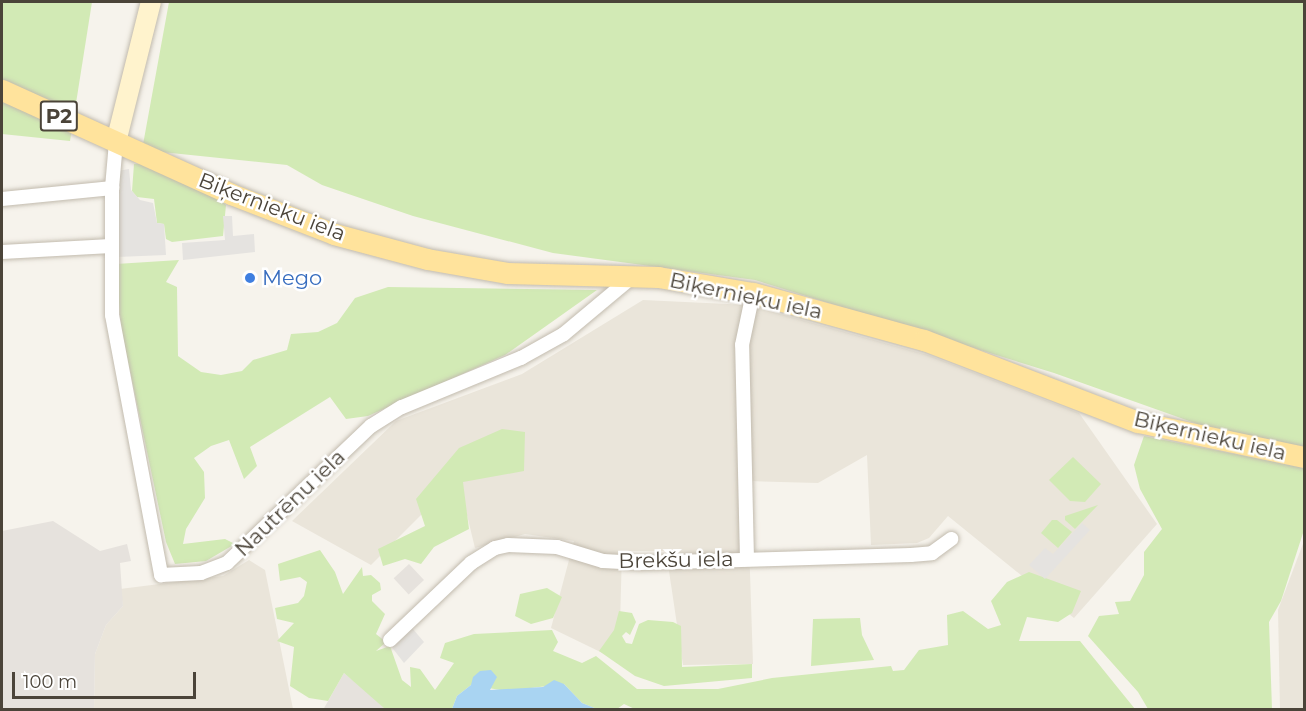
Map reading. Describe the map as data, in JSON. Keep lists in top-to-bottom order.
{
  "streets": {
    "main road": ["P2", "Biķernieku iela"],
    "street": ["Nautrēnu iela", "Brekšu iela"]
  },
  "crossings": [
    ["P2", "Biķernieku iela"],
    ["P2", "Nautrēnu iela"],
    ["Biķernieku iela", "Nautrēnu iela"],
    ["Biķernieku iela", "Brekšu iela"]
  ],
  "places": ["Mego"],
  "scale_bar": "100 m"
}
